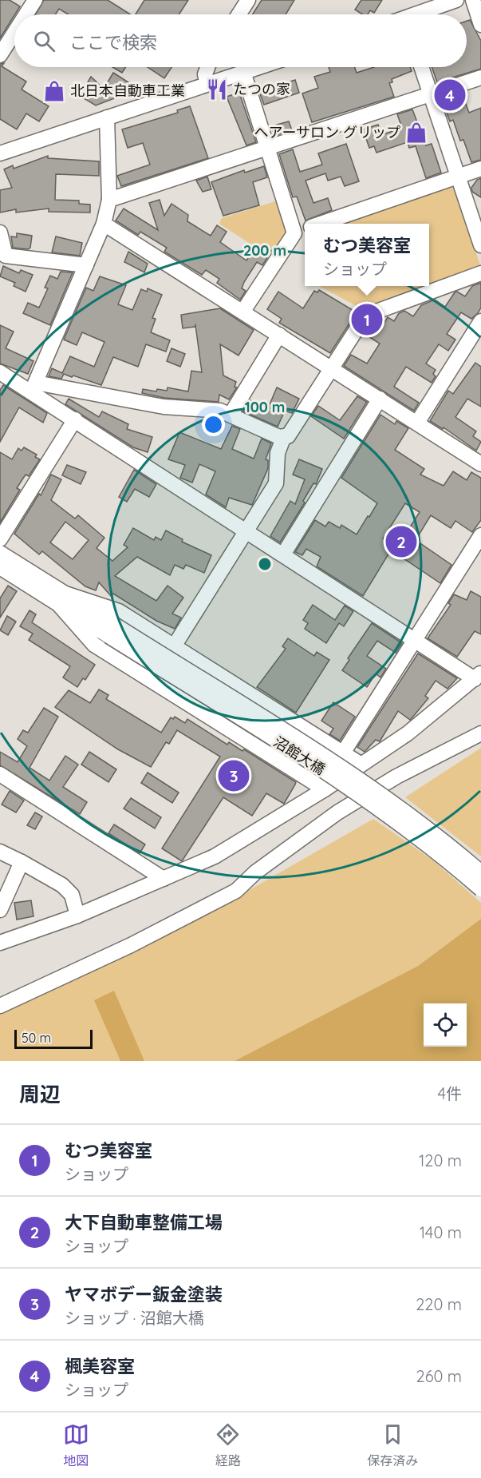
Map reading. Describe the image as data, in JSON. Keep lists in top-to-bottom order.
{
  "streets": {
    "street": ["沼館大橋"]
  },
  "places": {
    "restaurant": ["たつの家"],
    "shop": ["北日本自動車工業", "ヘアーサロン グリップ"]
  },
  "scale_bar": "50 m",
  "page": {
    "search": "ここで検索",
    "pins": [
      "4",
      "1",
      "2",
      "3"
    ],
    "popup": ["むつ美容室", "ショップ"],
    "scale": "50 m",
    "heading": ["周辺", "4件"],
    "list": [
      {
        "mark": "1",
        "name": "むつ美容室",
        "note": "ショップ",
        "value": "120 m"
      },
      {
        "mark": "2",
        "name": "大下自動車整備工場",
        "note": "ショップ",
        "value": "140 m"
      },
      {
        "mark": "3",
        "name": "ヤマボデー鈑金塗装",
        "note": "ショップ · 沼館大橋",
        "value": "220 m"
      },
      {
        "mark": "4",
        "name": "楓美容室",
        "note": "ショップ",
        "value": "260 m"
      }
    ],
    "nav": ["地図", "経路", "保存済み"]
  },
  "rings": ["200 m", "100 m"]
}
